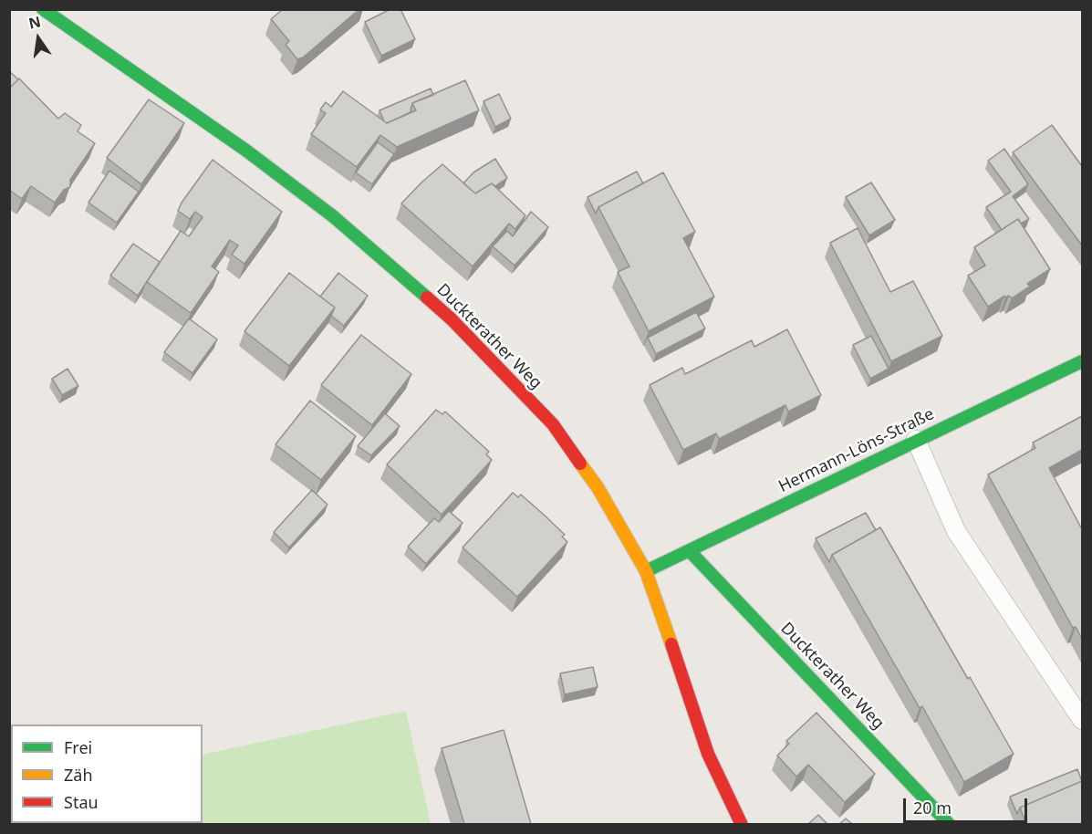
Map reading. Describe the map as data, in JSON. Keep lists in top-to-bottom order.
{
  "streets": {
    "street": ["Duckterather Weg", "Hermann-Löns-Straße"]
  },
  "crossings": [
    ["Duckterather Weg", "Hermann-Löns-Straße"]
  ],
  "legend": ["Frei", "Zäh", "Stau"],
  "scale_bar": "20 m",
  "north": "top"
}
